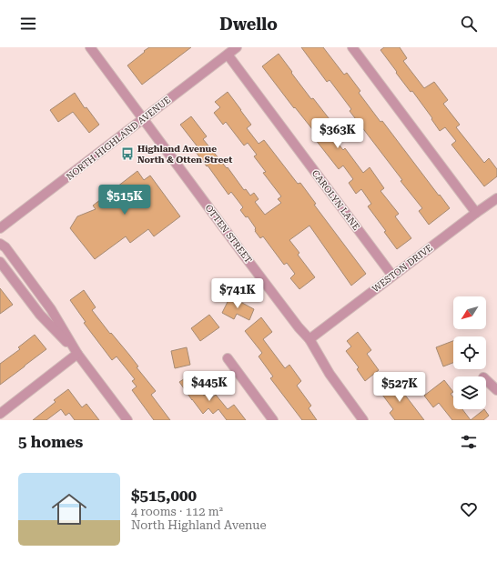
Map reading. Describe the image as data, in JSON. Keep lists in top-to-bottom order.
{
  "streets": {
    "street": [
      "NORTH HIGHLAND AVENUE",
      "CAROLYN LANE",
      "OTTEN STREET",
      "WESTON DRIVE"
    ]
  },
  "crossings": [
    ["NORTH HIGHLAND AVENUE", "CAROLYN LANE"],
    ["NORTH HIGHLAND AVENUE", "OTTEN STREET"],
    ["CAROLYN LANE", "WESTON DRIVE"],
    ["OTTEN STREET", "WESTON DRIVE"]
  ],
  "places": {
    "bus stop": ["Highland Avenue North & Otten Street"]
  },
  "north": "bottom left",
  "page": {
    "header": "Dwello",
    "price": [
      "$363K",
      "$515K",
      "$741K",
      "$445K",
      "$527K"
    ],
    "heading": "5 homes",
    "list": [
      {
        "name": "$515,000",
        "note": "4 rooms · 112 m² · North Highland Avenue"
      }
    ]
  }
}
